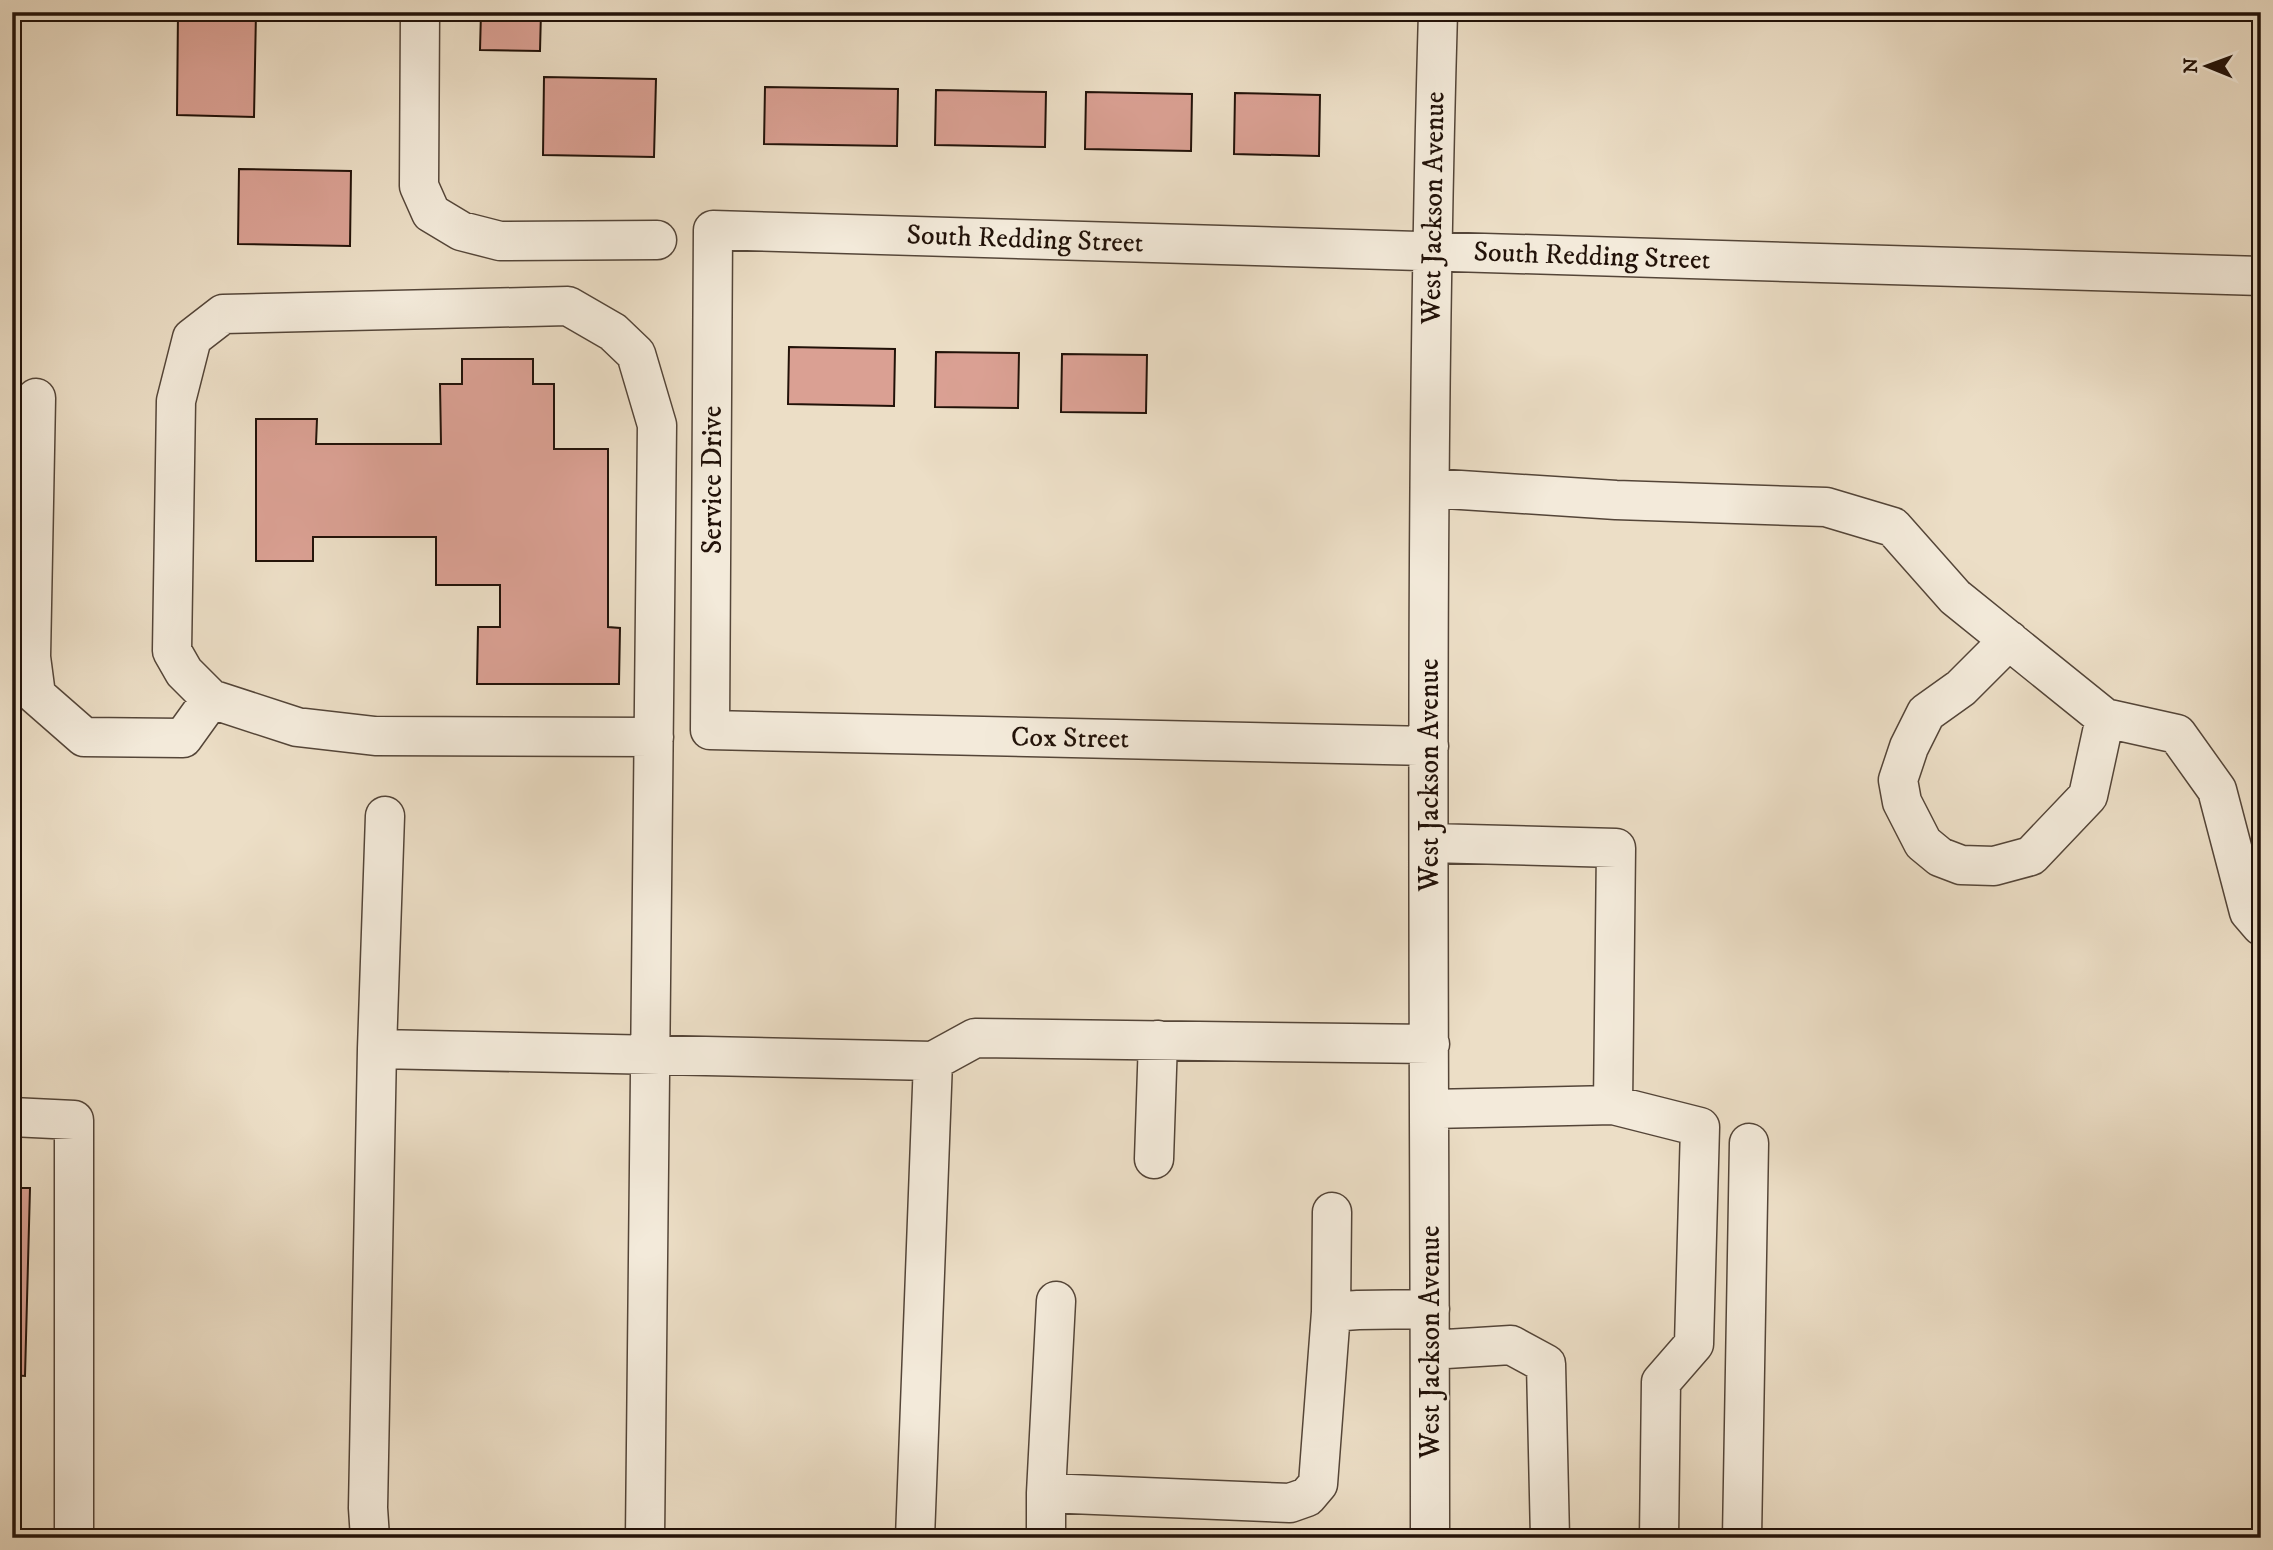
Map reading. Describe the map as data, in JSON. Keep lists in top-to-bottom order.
{
  "streets": {
    "street": [
      "West Jackson Avenue",
      "South Redding Street",
      "Service Drive",
      "Cox Street"
    ]
  },
  "crossings": [
    ["West Jackson Avenue", "South Redding Street"],
    ["West Jackson Avenue", "Cox Street"],
    ["South Redding Street", "Service Drive"],
    ["Service Drive", "Cox Street"]
  ],
  "north": "left"
}
